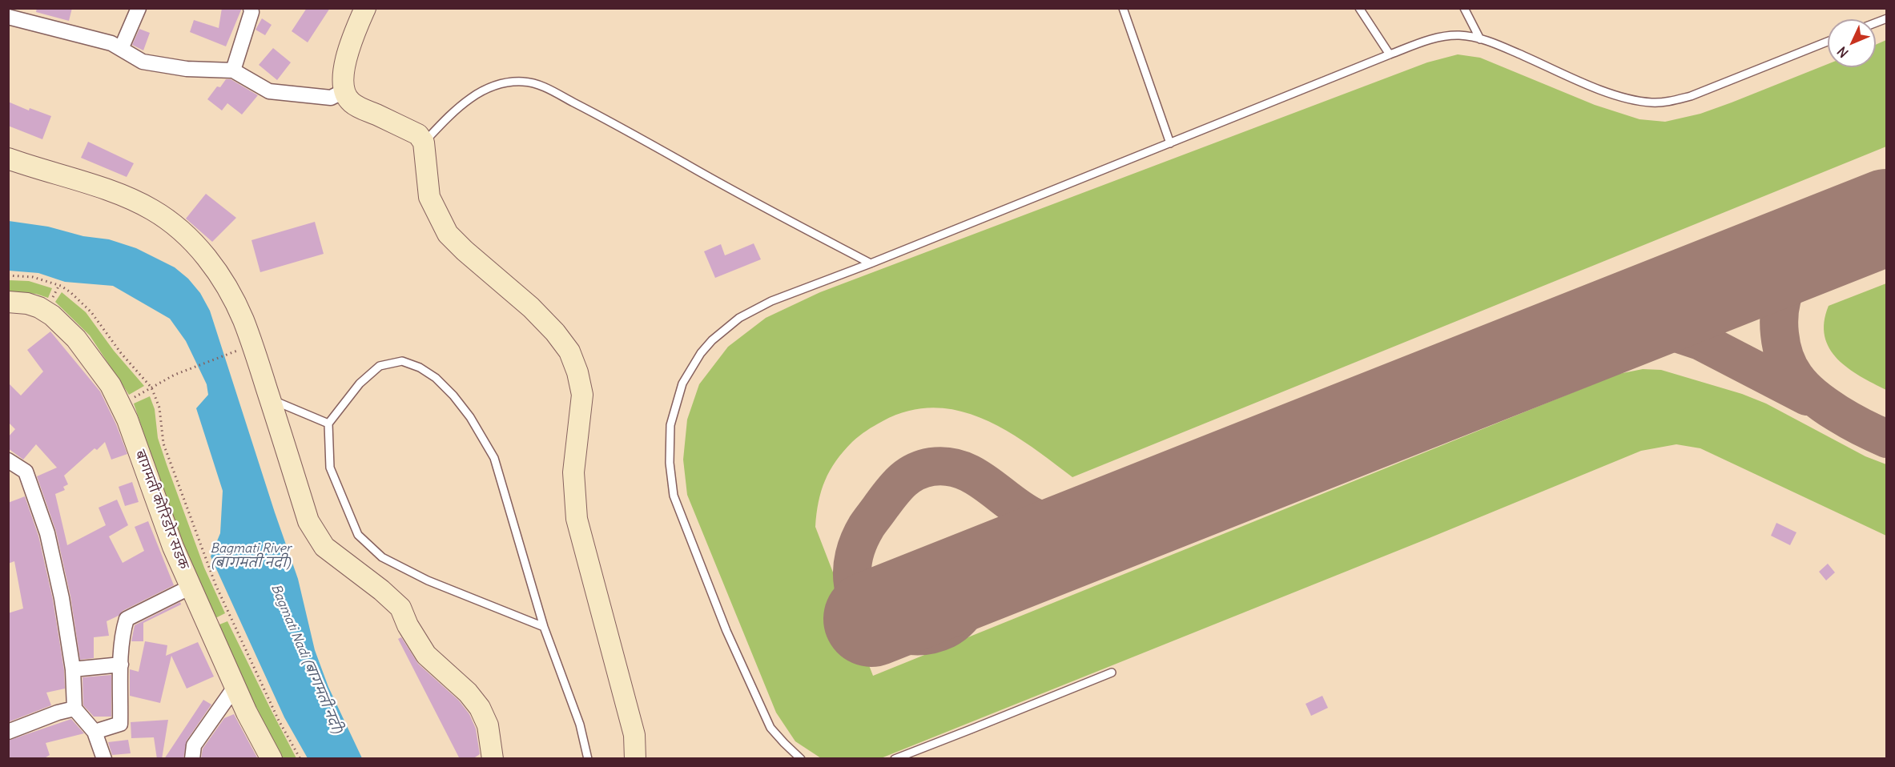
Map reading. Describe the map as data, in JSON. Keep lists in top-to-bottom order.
{
  "streets": {
    "main road": ["बागमती कोरिडोर सडक"]
  },
  "water": ["Bagmati River (बागमती नदी)", "Bagmati Nadi (बागमती नदी)"],
  "north": "bottom left"
}
